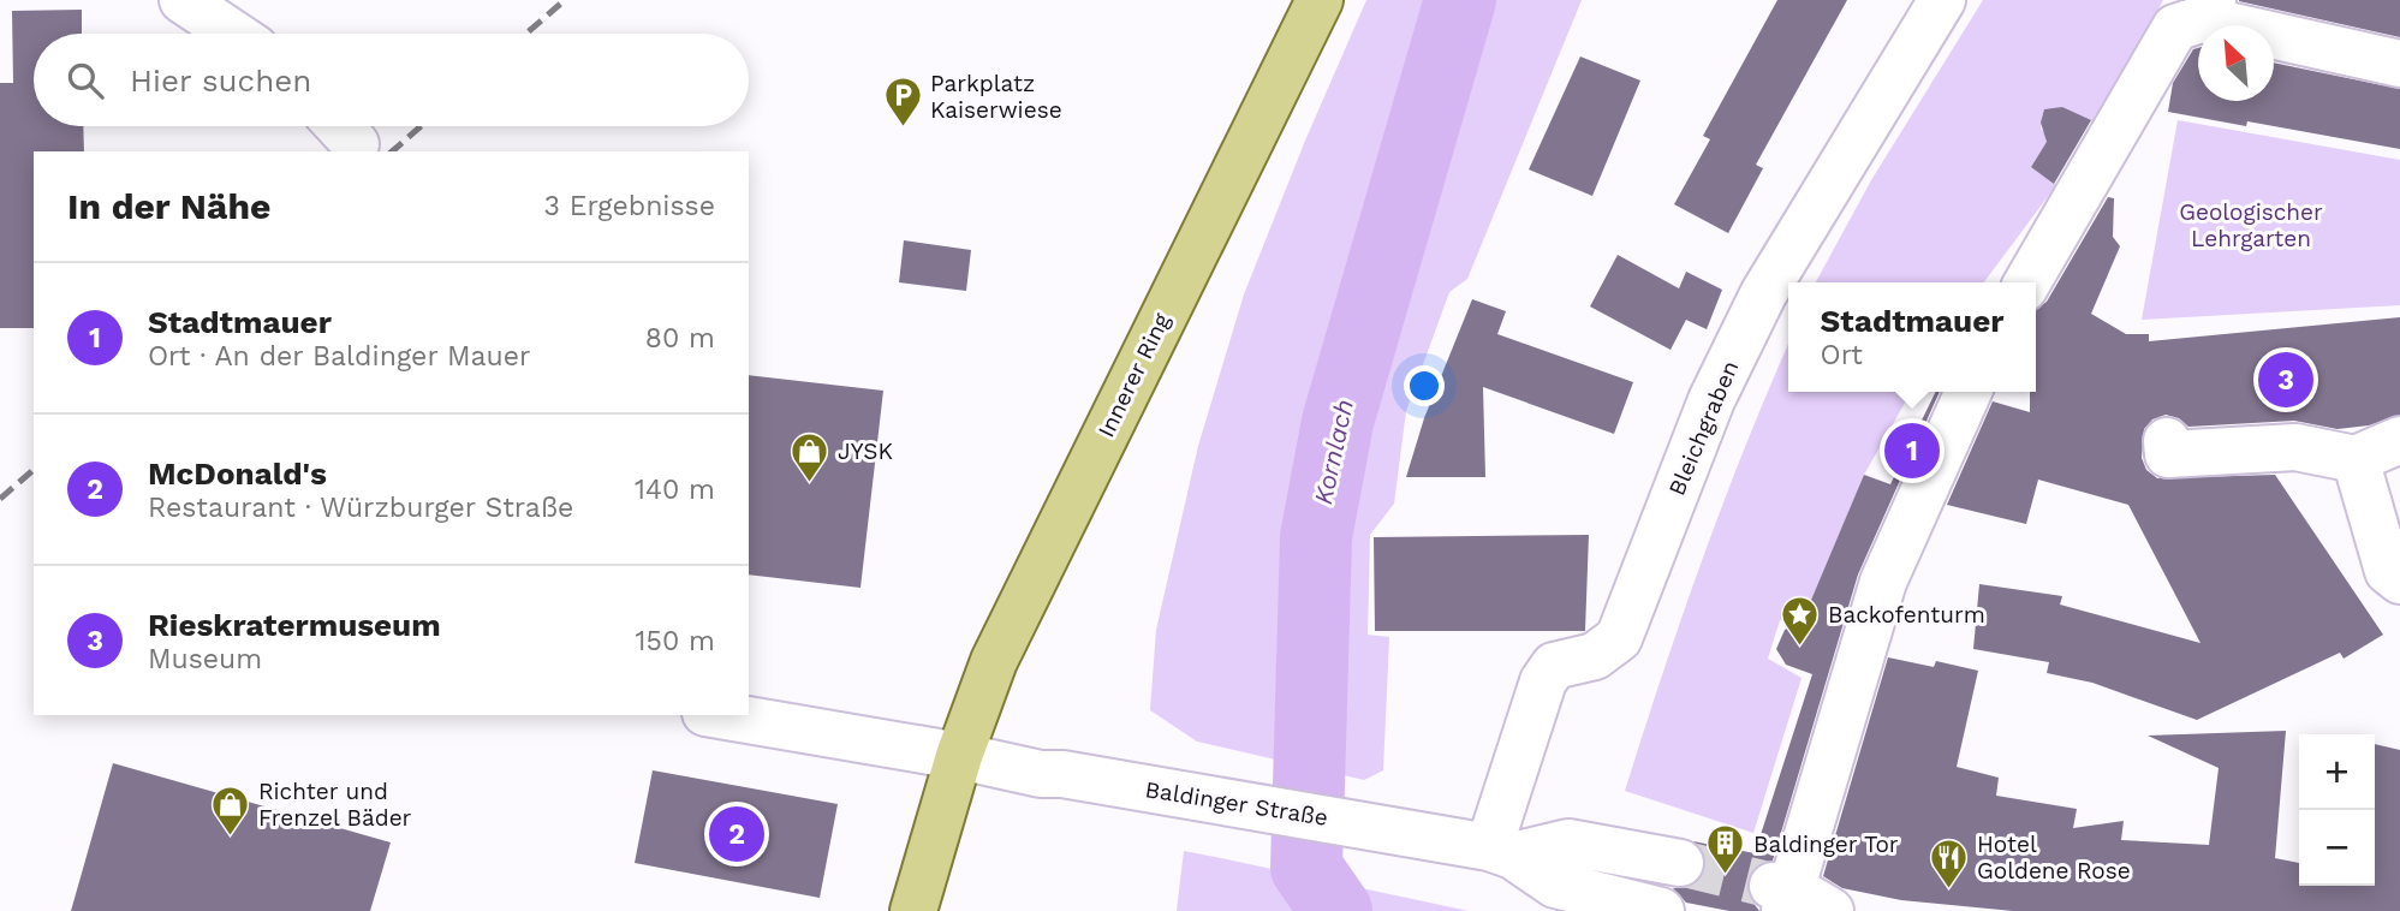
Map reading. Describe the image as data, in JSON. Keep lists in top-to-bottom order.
{
  "streets": {
    "main road": ["Innerer Ring"],
    "street": ["Bleichgraben", "Baldinger Straße"]
  },
  "crossings": [
    ["Innerer Ring", "Baldinger Straße"],
    ["Bleichgraben", "Baldinger Straße"]
  ],
  "water": ["Kornlach"],
  "parks": ["Geologischer Lehrgarten"],
  "places": {
    "parking": ["Parkplatz Kaiserwiese"],
    "shop": ["JYSK", "Richter und Frenzel Bäder"],
    "place": ["Backofenturm"],
    "building": ["Baldinger Tor"],
    "restaurant": ["Hotel Goldene Rose"]
  },
  "north": "top left",
  "page": {
    "search": "Hier suchen",
    "heading": ["In der Nähe", "3 Ergebnisse"],
    "list": [
      {
        "mark": "1",
        "name": "Stadtmauer",
        "note": "Ort · An der Baldinger Mauer",
        "value": "80 m"
      },
      {
        "mark": "2",
        "name": "McDonald's",
        "note": "Restaurant · Würzburger Straße",
        "value": "140 m"
      },
      {
        "mark": "3",
        "name": "Rieskratermuseum",
        "note": "Museum",
        "value": "150 m"
      }
    ],
    "popup": ["Stadtmauer", "Ort"],
    "pins": ["3", "1", "2"],
    "map_buttons": ["+", "−"]
  }
}
